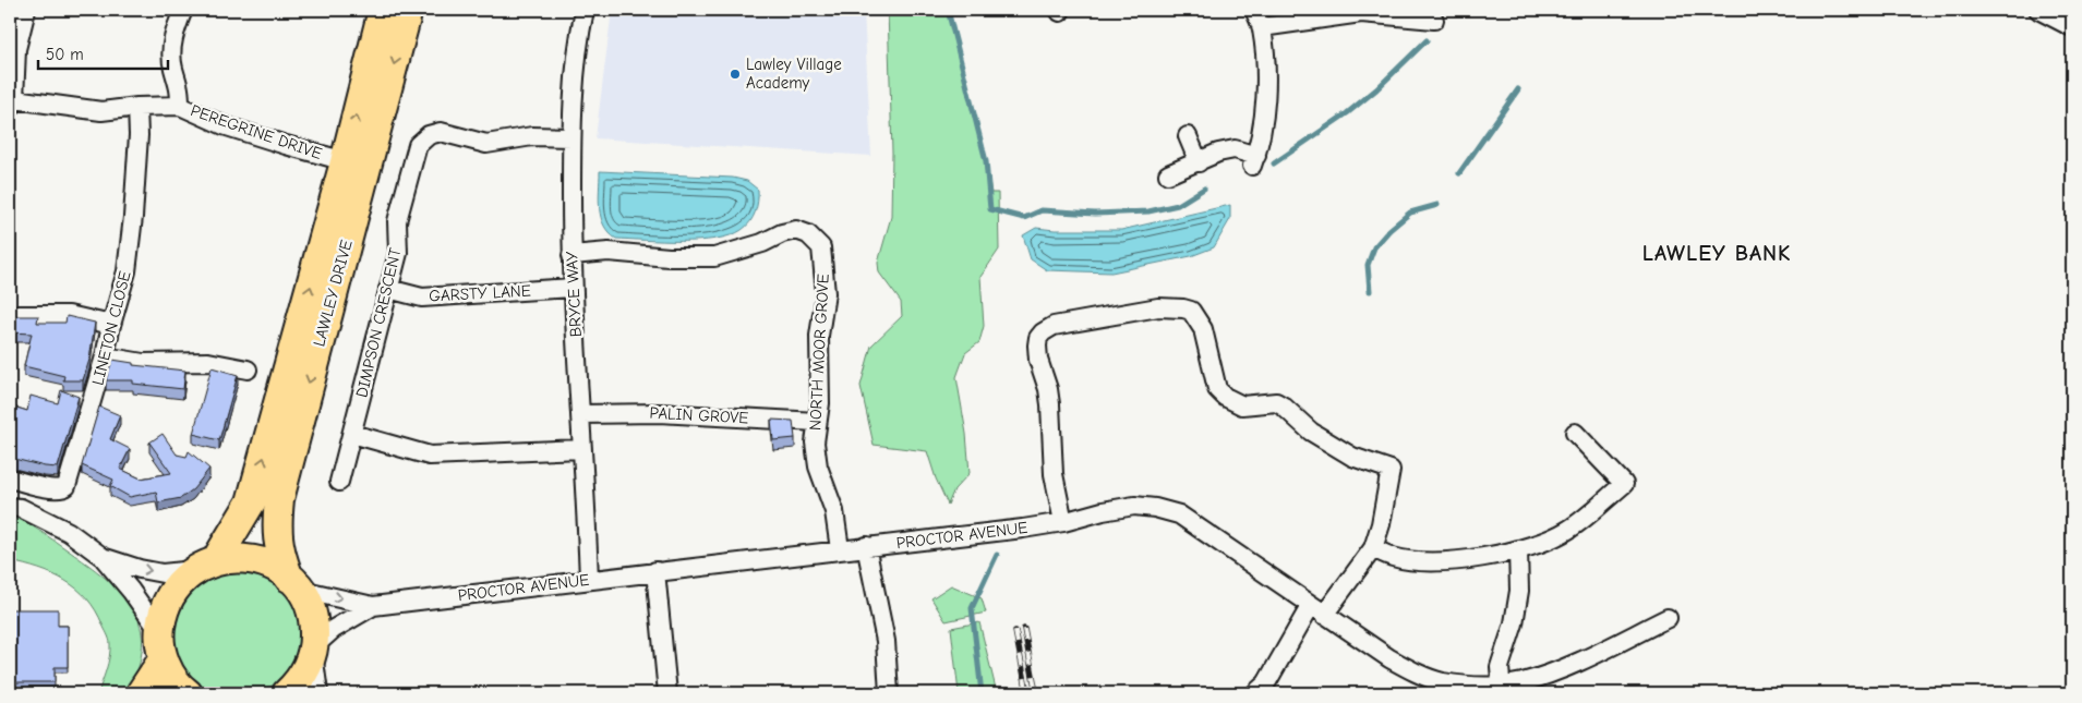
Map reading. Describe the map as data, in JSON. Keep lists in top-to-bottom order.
{
  "streets": {
    "main road": ["LAWLEY DRIVE"],
    "street": [
      "PEREGRINE DRIVE",
      "GARSTY LANE",
      "BRYCE WAY",
      "DIMPSON CRESCENT",
      "LINETON CLOSE",
      "NORTH MOOR GROVE",
      "PALIN GROVE",
      "PROCTOR AVENUE"
    ]
  },
  "crossings": [
    ["PEREGRINE DRIVE", "LAWLEY DRIVE"],
    ["PEREGRINE DRIVE", "LINETON CLOSE"],
    ["LAWLEY DRIVE", "PROCTOR AVENUE"],
    ["GARSTY LANE", "BRYCE WAY"],
    ["GARSTY LANE", "DIMPSON CRESCENT"],
    ["BRYCE WAY", "DIMPSON CRESCENT"],
    ["BRYCE WAY", "NORTH MOOR GROVE"],
    ["BRYCE WAY", "PALIN GROVE"],
    ["BRYCE WAY", "PROCTOR AVENUE"],
    ["NORTH MOOR GROVE", "PALIN GROVE"],
    ["NORTH MOOR GROVE", "PROCTOR AVENUE"]
  ],
  "districts": ["LAWLEY BANK"],
  "places": ["Lawley Village Academy"],
  "scale_bar": "50 m"
}
